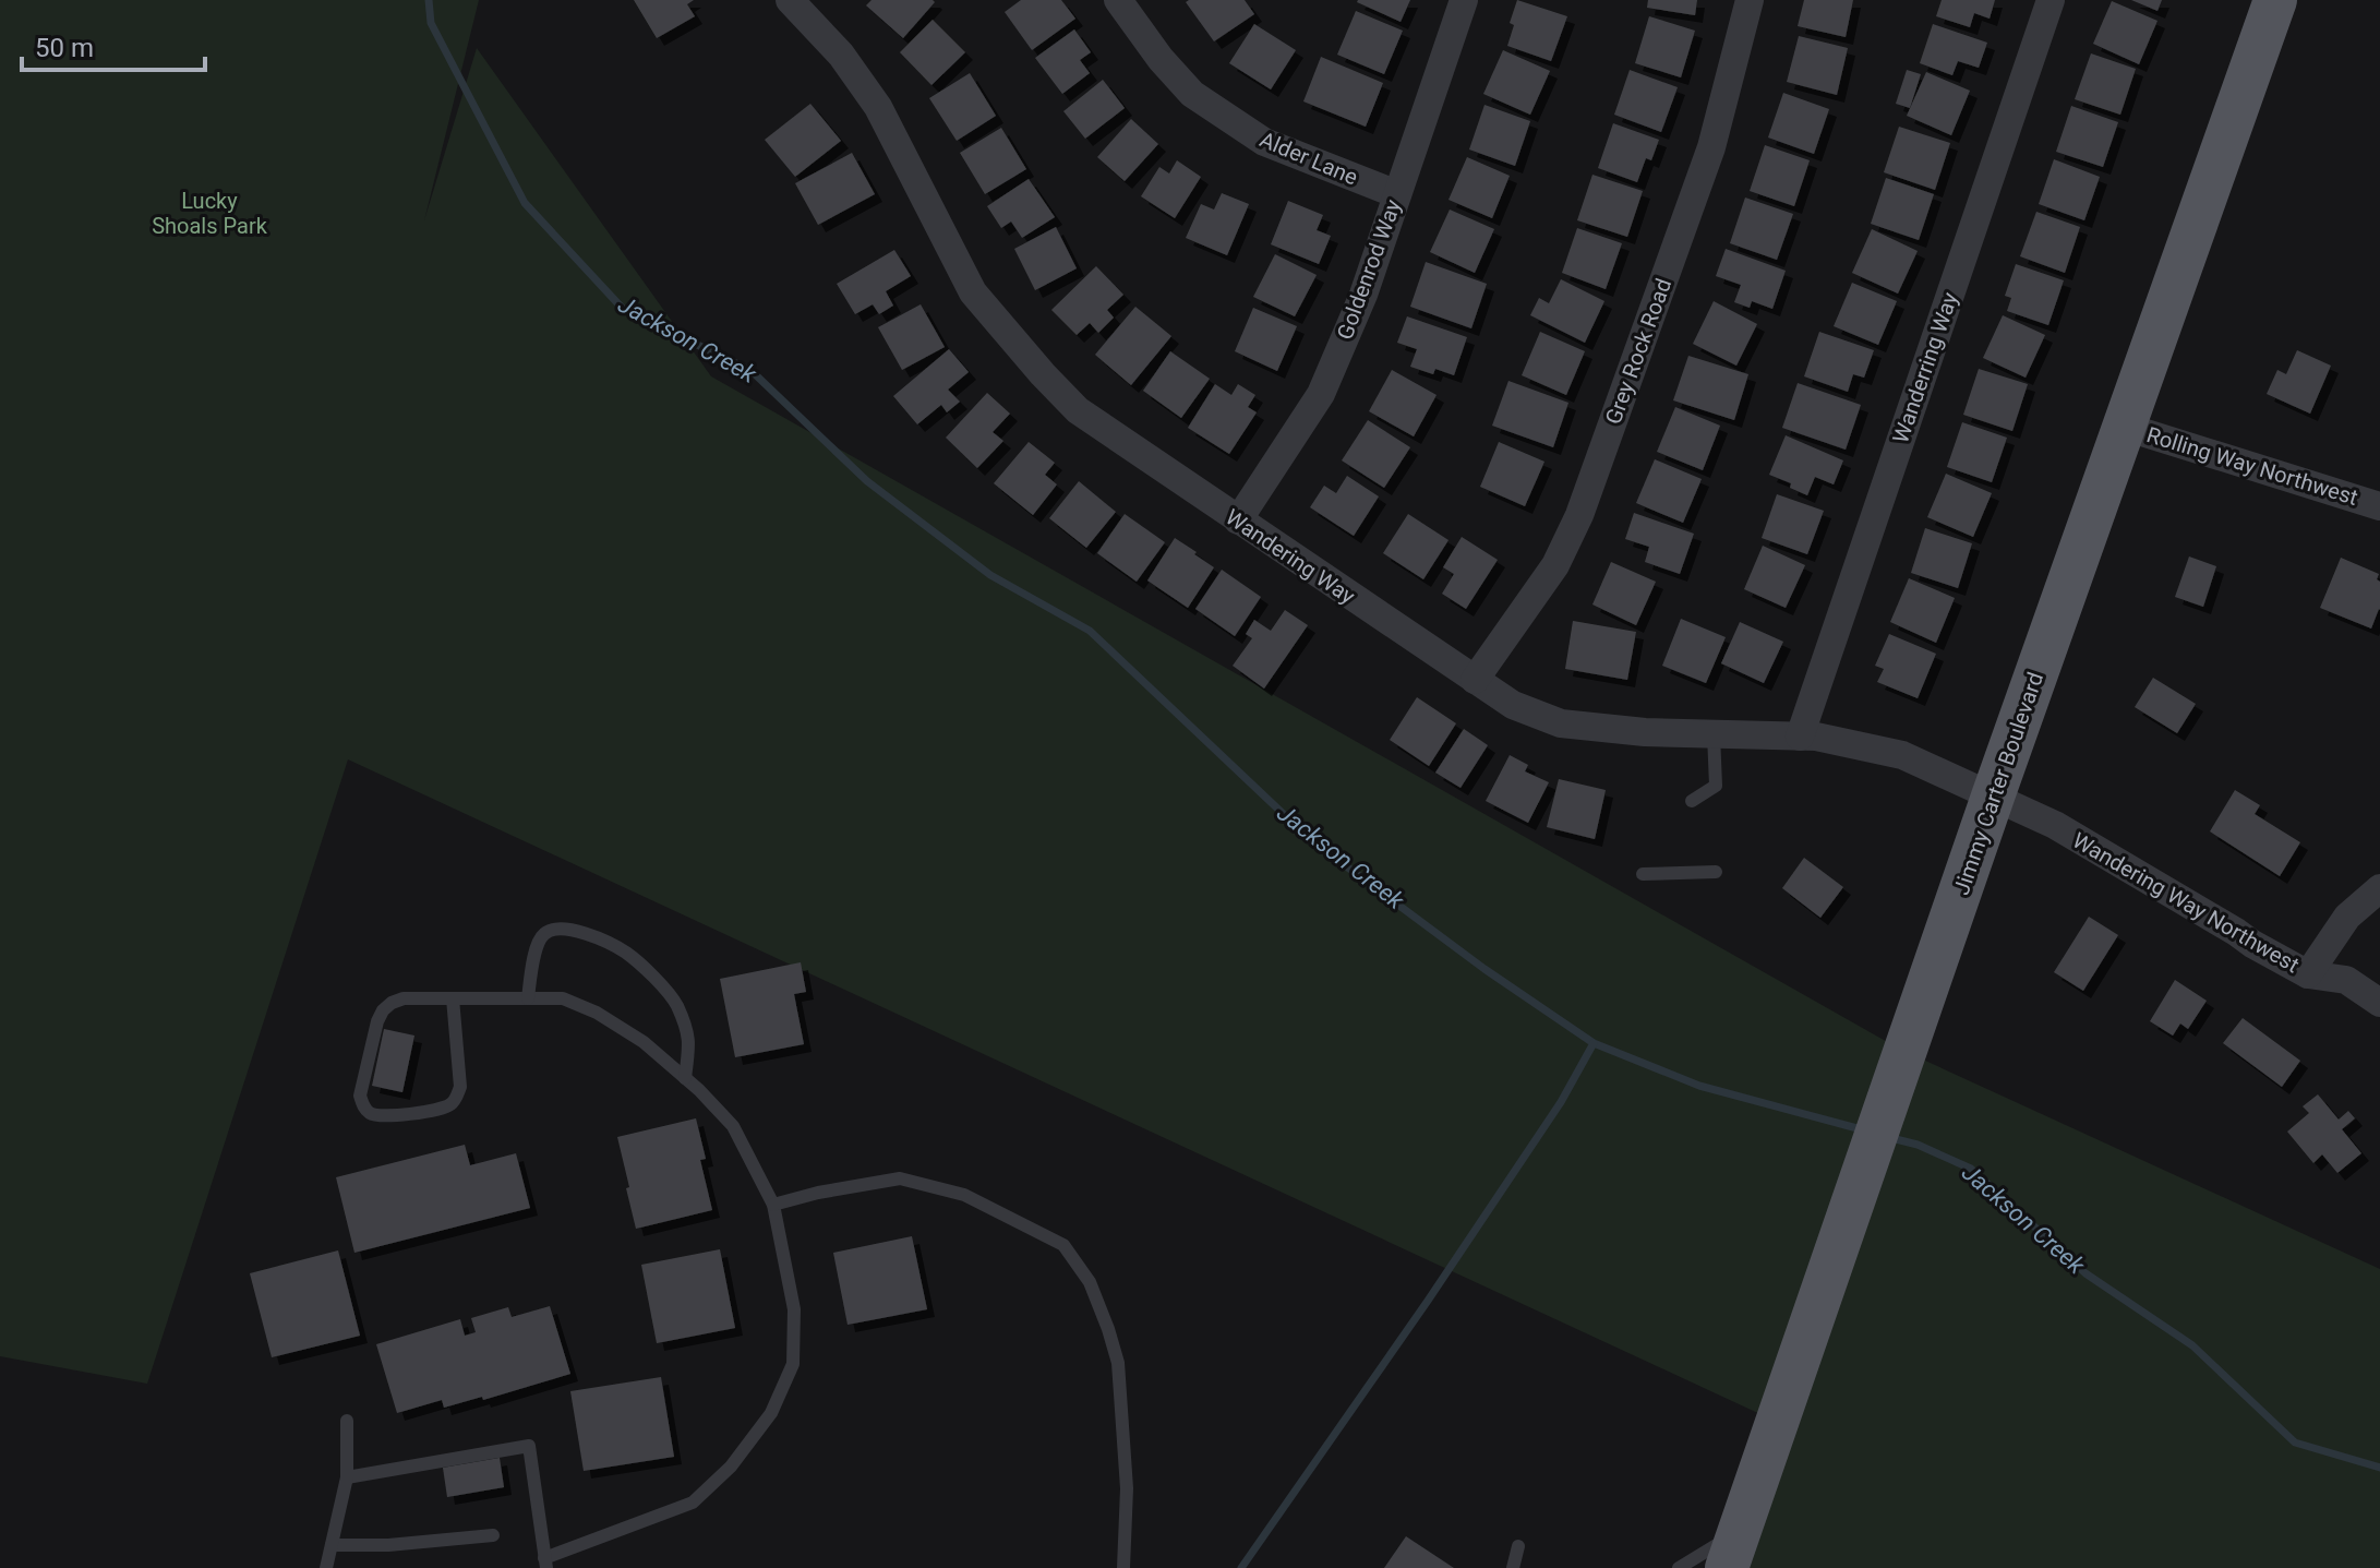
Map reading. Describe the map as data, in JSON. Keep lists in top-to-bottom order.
{
  "streets": {
    "main road": ["Jimmy Carter Boulevard"],
    "street": [
      "Alder Lane",
      "Goldenrod Way",
      "Grey Rock Road",
      "Wanderring Way",
      "Rolling Way Northwest",
      "Wandering Way",
      "Wandering Way Northwest"
    ]
  },
  "crossings": [
    ["Alder Lane", "Goldenrod Way"],
    ["Goldenrod Way", "Wandering Way"],
    ["Grey Rock Road", "Wandering Way"],
    ["Wanderring Way", "Wandering Way"],
    ["Rolling Way Northwest", "Jimmy Carter Boulevard"],
    ["Wandering Way", "Jimmy Carter Boulevard"],
    ["Wandering Way", "Wandering Way Northwest"],
    ["Jimmy Carter Boulevard", "Wandering Way Northwest"]
  ],
  "water": ["Jackson Creek"],
  "parks": ["Lucky Shoals Park"],
  "scale_bar": "50 m"
}
